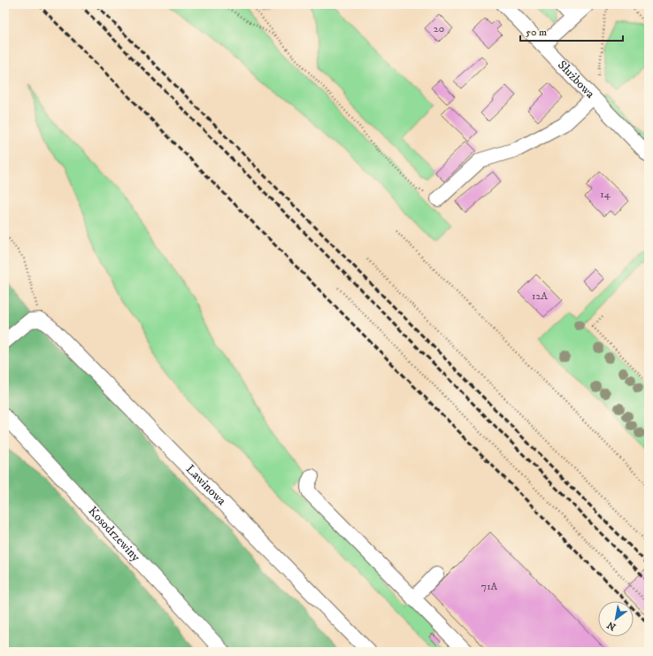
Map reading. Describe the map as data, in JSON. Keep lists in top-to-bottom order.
{
  "streets": {
    "street": ["Służbowa", "Lawinowa", "Kosodrzewiny"]
  },
  "house_numbers": [
    "20",
    "14",
    "12A",
    "71A"
  ],
  "scale_bar": "50 m",
  "north": "bottom left"
}
